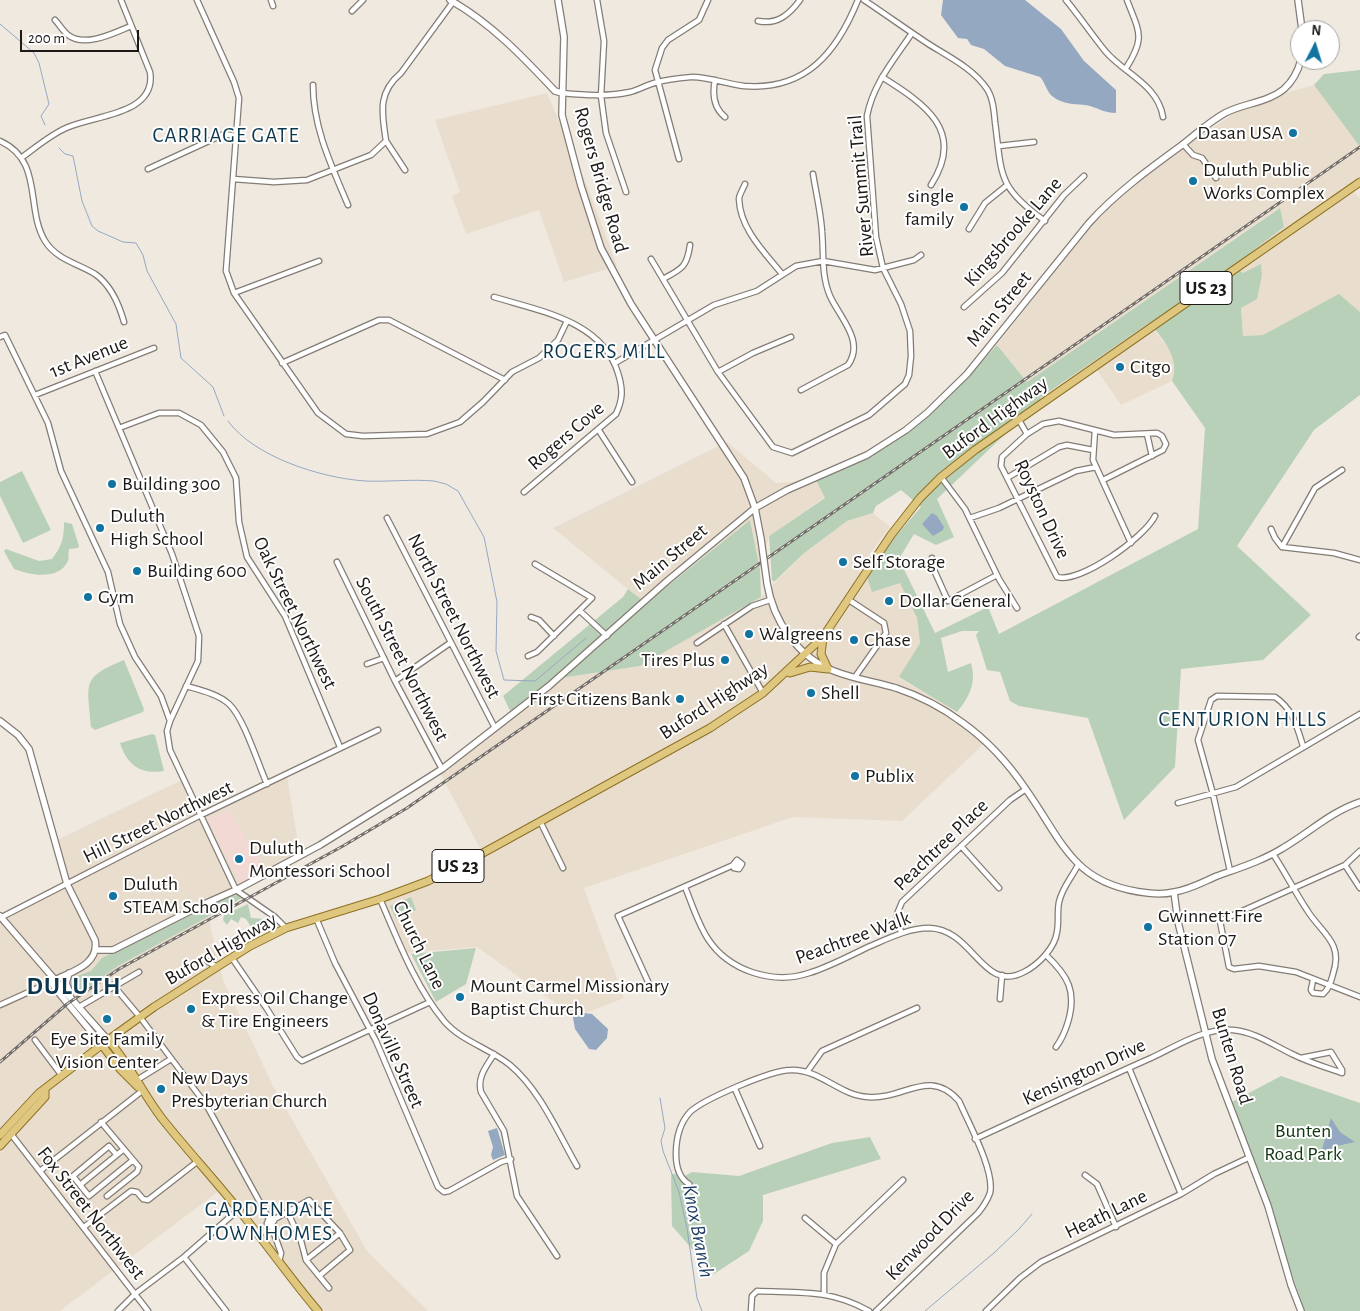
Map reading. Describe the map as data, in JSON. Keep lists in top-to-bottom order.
{
  "streets": {
    "main road": ["US 23", "Buford Highway"],
    "street": [
      "Rogers Bridge Road",
      "River Summit Trail",
      "Kingsbrooke Lane",
      "Main Street",
      "1st Avenue",
      "Rogers Cove",
      "Royston Drive",
      "Oak Street Northwest",
      "North Street Northwest",
      "South Street Northwest",
      "Hill Street Northwest",
      "Peachtree Place",
      "Peachtree Walk",
      "Church Lane",
      "Donaville Street",
      "Bunten Road",
      "Kensington Drive",
      "Fox Street Northwest",
      "Heath Lane",
      "Kenwood Drive"
    ]
  },
  "crossings": [
    ["Rogers Bridge Road", "Main Street"],
    ["Rogers Bridge Road", "Buford Highway"],
    ["Rogers Bridge Road", "Peachtree Place"],
    ["Rogers Bridge Road", "Bunten Road"],
    ["Main Street", "North Street Northwest"],
    ["Main Street", "South Street Northwest"],
    ["Buford Highway", "Royston Drive"],
    ["Buford Highway", "Church Lane"],
    ["Buford Highway", "Donaville Street"],
    ["Buford Highway", "Fox Street Northwest"],
    ["Oak Street Northwest", "Hill Street Northwest"],
    ["Peachtree Place", "Peachtree Walk"],
    ["Bunten Road", "Kensington Drive"],
    ["Bunten Road", "Heath Lane"],
    ["Kensington Drive", "Kenwood Drive"]
  ],
  "districts": [
    "CARRIAGE GATE",
    "ROGERS MILL",
    "CENTURION HILLS",
    "DULUTH",
    "GARDENDALE TOWNHOMES"
  ],
  "water": ["Knox Branch"],
  "parks": ["Bunten Road Park"],
  "places": [
    "Dasan USA",
    "Duluth Public Works Complex",
    "single family",
    "Citgo",
    "Building 300",
    "Duluth High School",
    "Self Storage",
    "Building 600",
    "Gym",
    "Dollar General",
    "Walgreens",
    "Chase",
    "Tires Plus",
    "Shell",
    "First Citizens Bank",
    "Publix",
    "Duluth Montessori School",
    "Duluth STEAM School",
    "Gwinnett Fire Station 07",
    "Mount Carmel Missionary Baptist Church",
    "Express Oil Change & Tire Engineers",
    "Eye Site Family Vision Center",
    "New Days Presbyterian Church"
  ],
  "scale_bar": "200 m",
  "north": "top"
}
